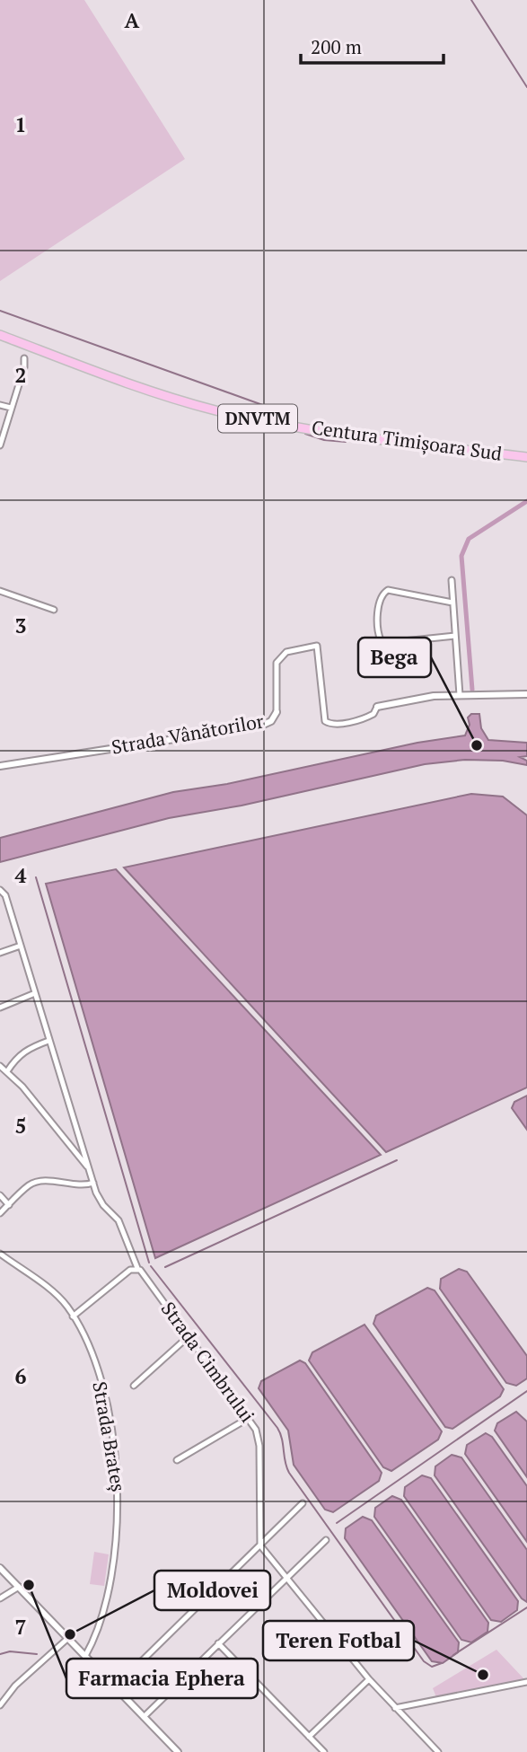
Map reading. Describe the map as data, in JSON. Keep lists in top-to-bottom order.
{
  "streets": {
    "highway": ["DNVTM", "Centura Timișoara Sud"],
    "street": ["Strada Vânătorilor", "Strada Cimbrului", "Strada Brateș"]
  },
  "places": [
    "Bega",
    "Farmacia Ephera",
    "Moldovei",
    "Teren Fotbal"
  ],
  "scale_bar": "200 m",
  "grid": {
    "columns": ["A"],
    "rows": [
      "1",
      "2",
      "3",
      "4",
      "5",
      "6",
      "7"
    ]
  }
}
